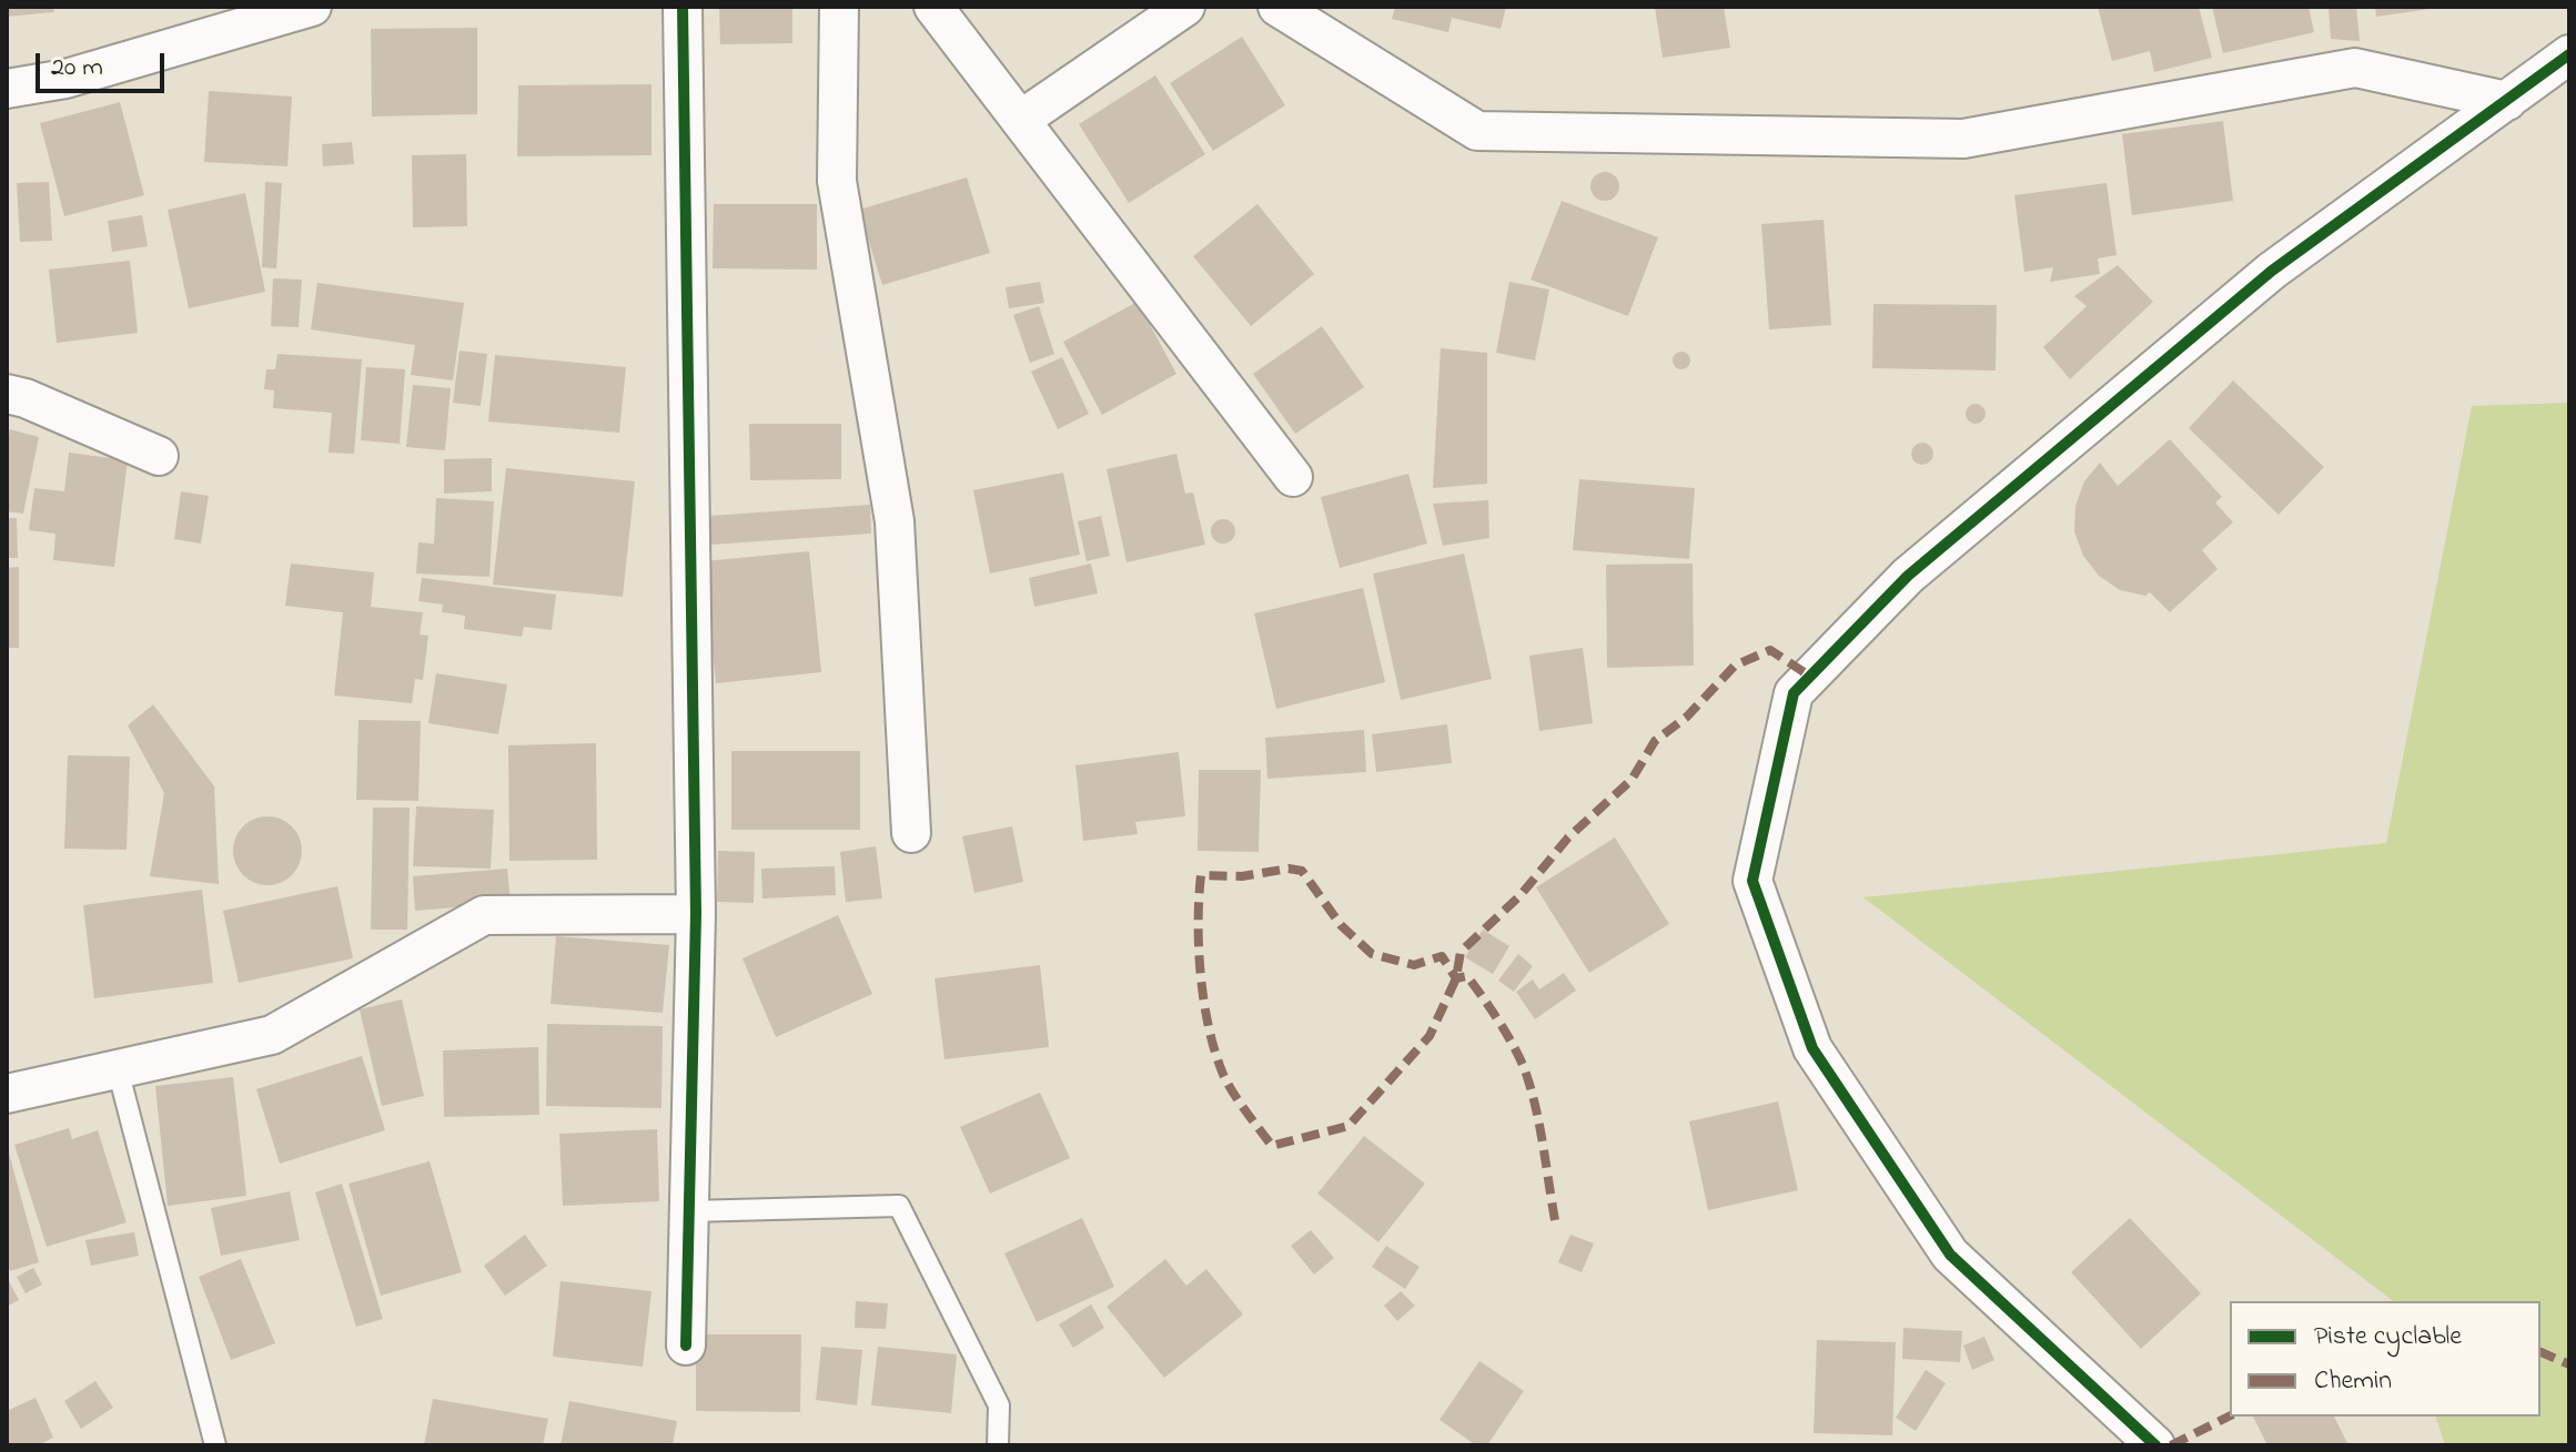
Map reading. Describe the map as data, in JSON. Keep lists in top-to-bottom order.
{
  "legend": ["Piste cyclable", "Chemin"],
  "scale_bar": "20 m"
}
